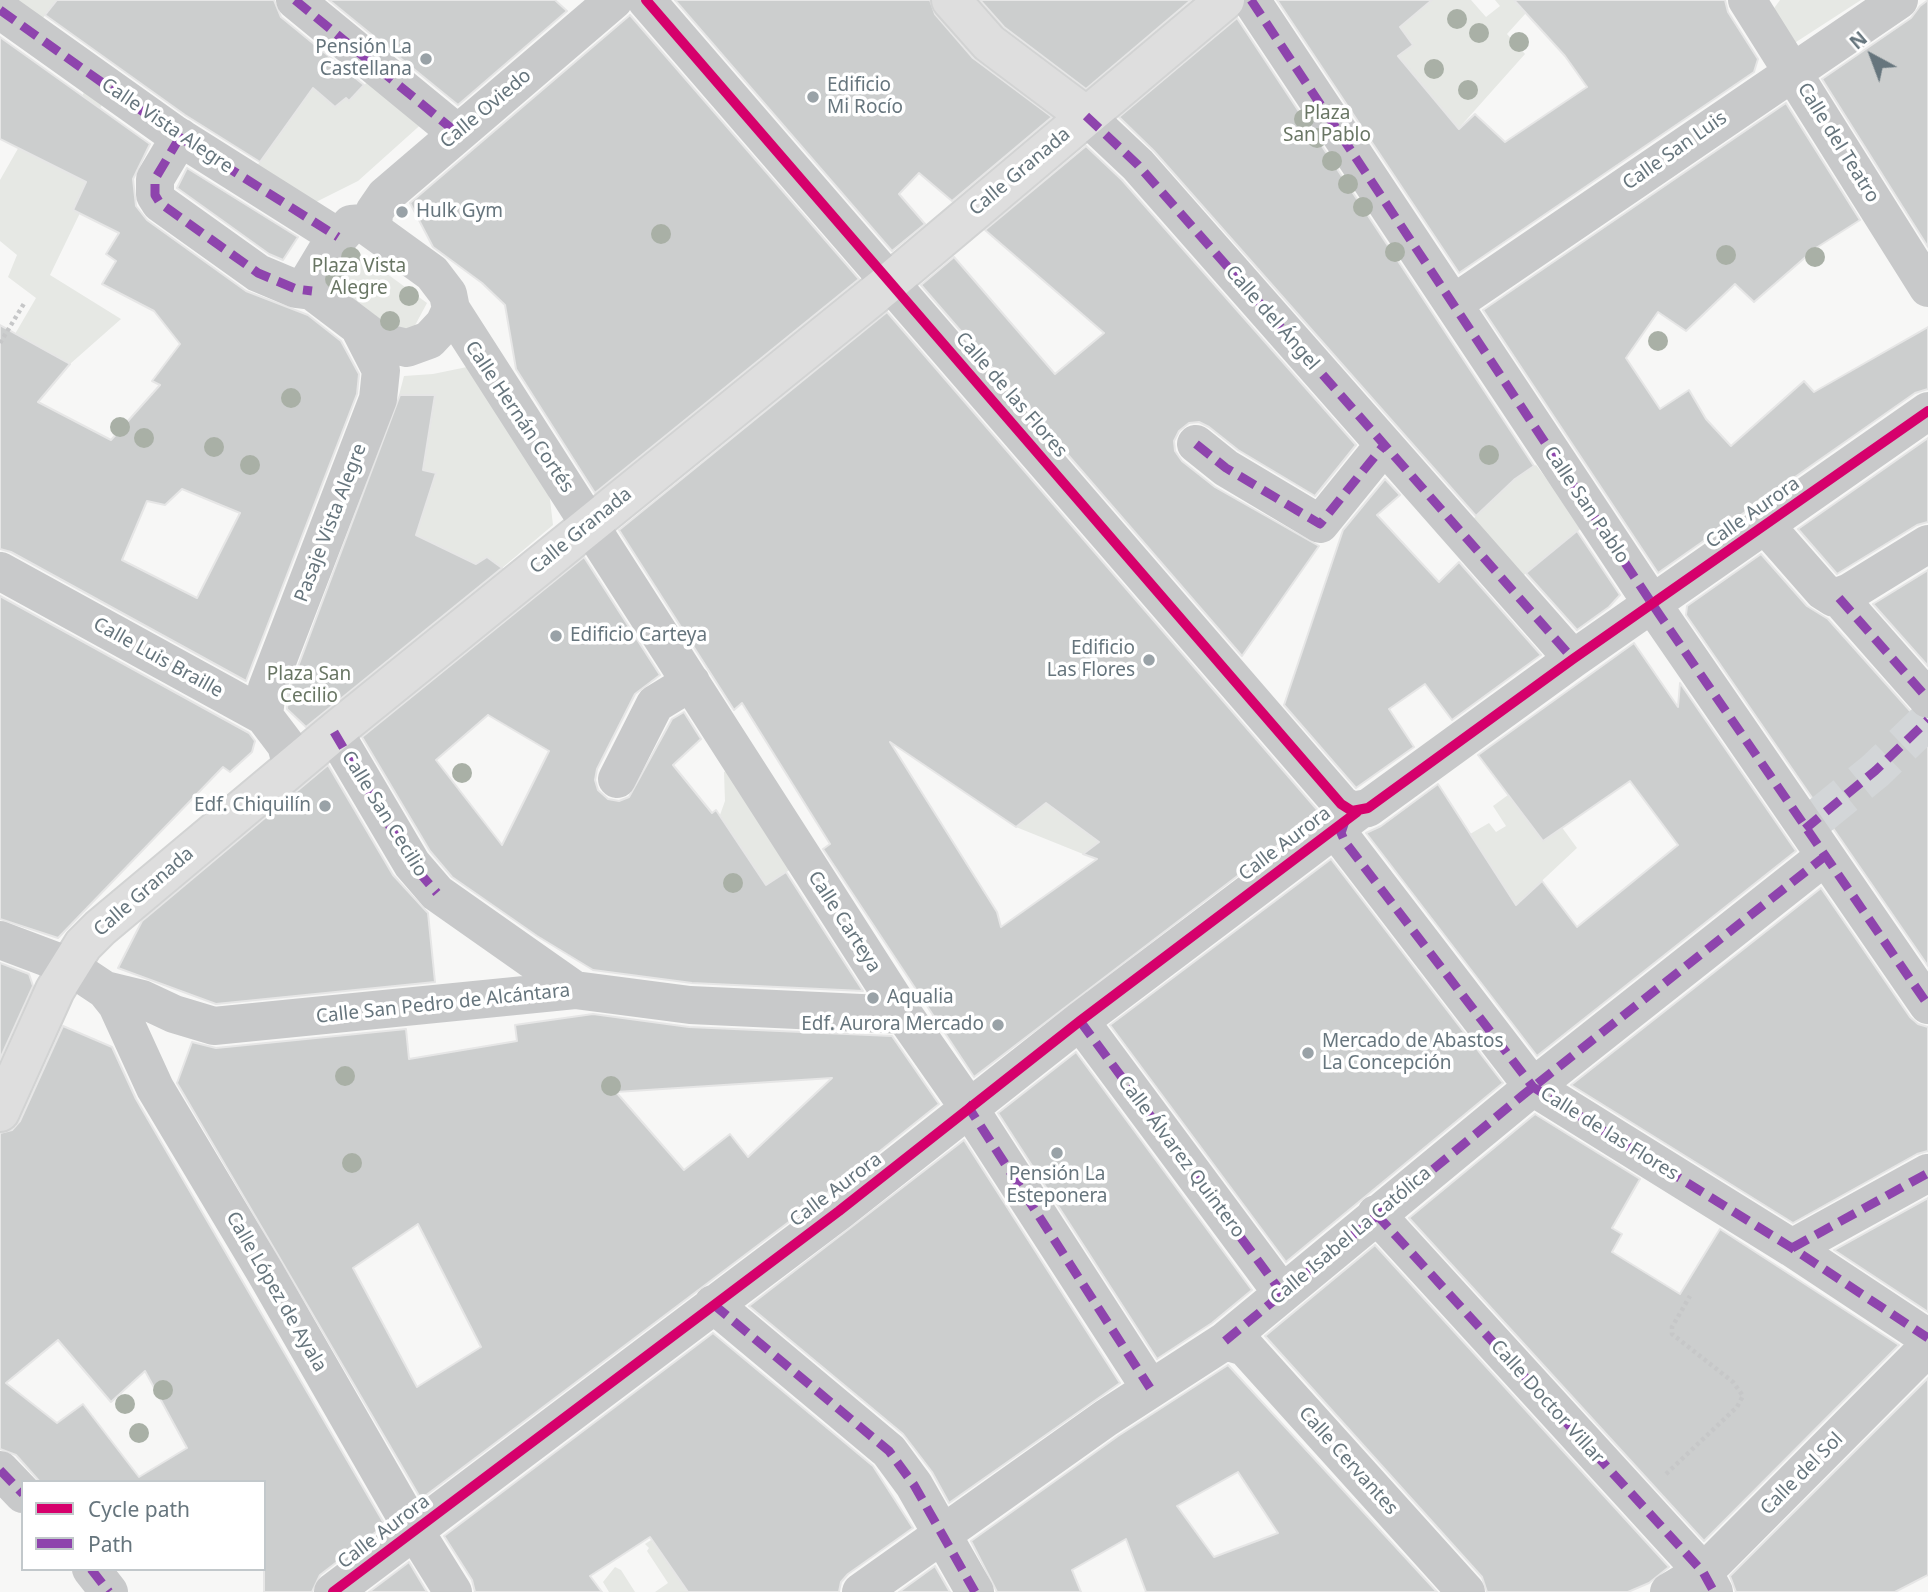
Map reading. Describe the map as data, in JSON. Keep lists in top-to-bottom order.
{
  "streets": {
    "main road": ["Calle Granada", "Calle del Ángel"],
    "street": [
      "Calle Oviedo",
      "Calle Vista Alegre",
      "Calle del Teatro",
      "Calle San Luis",
      "Calle de las Flores",
      "Calle Hernán Cortés",
      "Calle San Pablo",
      "Calle Aurora",
      "Pasaje Vista Alegre",
      "Calle Luis Braille",
      "Calle San Cecilio",
      "Calle Carteya",
      "Calle San Pedro de Alcántara",
      "Calle Álvarez Quintero",
      "Calle Isabel La Católica",
      "Calle López de Ayala",
      "Calle Doctor Villar",
      "Calle Cervantes",
      "Calle del Sol"
    ]
  },
  "crossings": [
    ["Calle Oviedo", "Calle Vista Alegre"],
    ["Calle del Teatro", "Calle San Luis"],
    ["Calle San Luis", "Calle San Pablo"],
    ["Calle Granada", "Calle del Ángel"],
    ["Calle Granada", "Calle de las Flores"],
    ["Calle Granada", "Calle Hernán Cortés"],
    ["Calle Granada", "Calle Luis Braille"],
    ["Calle Granada", "Calle San Cecilio"],
    ["Calle Granada", "Calle Carteya"],
    ["Calle Granada", "Calle San Pedro de Alcántara"],
    ["Calle del Ángel", "Calle Aurora"],
    ["Calle de las Flores", "Calle Aurora"],
    ["Calle de las Flores", "Calle Isabel La Católica"],
    ["Calle Hernán Cortés", "Calle Carteya"],
    ["Calle San Pablo", "Calle Aurora"],
    ["Calle San Pablo", "Calle Isabel La Católica"],
    ["Calle Aurora", "Calle Carteya"],
    ["Calle Aurora", "Calle Álvarez Quintero"],
    ["Calle Aurora", "Calle López de Ayala"],
    ["Pasaje Vista Alegre", "Calle Luis Braille"],
    ["Calle San Cecilio", "Calle San Pedro de Alcántara"],
    ["Calle Carteya", "Calle San Pedro de Alcántara"],
    ["Calle Carteya", "Calle Isabel La Católica"],
    ["Calle San Pedro de Alcántara", "Calle López de Ayala"],
    ["Calle Álvarez Quintero", "Calle Isabel La Católica"],
    ["Calle Isabel La Católica", "Calle Doctor Villar"],
    ["Calle Isabel La Católica", "Calle Cervantes"],
    ["Calle Doctor Villar", "Calle del Sol"]
  ],
  "parks": ["Plaza San Pablo", "Plaza Vista Alegre", "Plaza San Cecilio"],
  "places": [
    "Pensión La Castellana",
    "Edificio Mi Rocío",
    "Hulk Gym",
    "Edificio Carteya",
    "Edificio Las Flores",
    "Edf. Chiquilín",
    "Aqualia",
    "Edf. Aurora Mercado",
    "Mercado de Abastos La Concepción",
    "Pensión La Esteponera"
  ],
  "legend": ["Cycle path", "Path"],
  "north": "top left"
}
